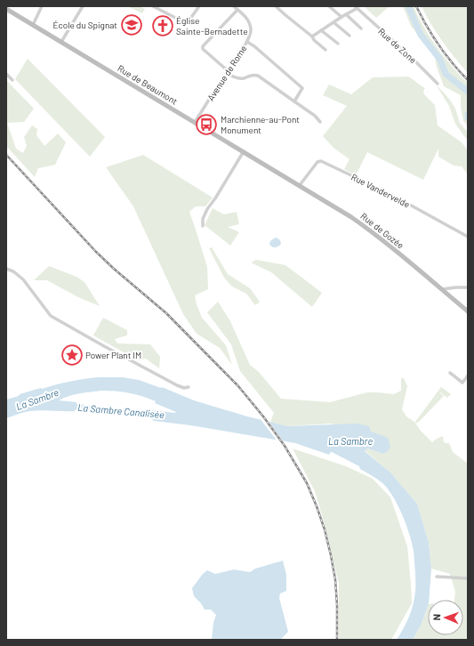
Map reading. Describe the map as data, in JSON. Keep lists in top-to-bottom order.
{
  "streets": {
    "main road": ["Rue de Beaumont", "Rue de Gozée"],
    "street": ["Rue de Zone", "Avenue de Rome", "Rue Vandervelde"]
  },
  "crossings": [
    ["Avenue de Rome", "Rue de Beaumont"],
    ["Rue de Beaumont", "Rue de Gozée"],
    ["Rue Vandervelde", "Rue de Gozée"]
  ],
  "water": ["La Sambre", "La Sambre Canalisée"],
  "places": {
    "school or university": ["École du Spignat"],
    "church": ["Église Sainte-Bernadette"],
    "bus stop": ["Marchienne-au-Pont Monument"],
    "place": ["Power Plant IM"]
  },
  "north": "left"
}
